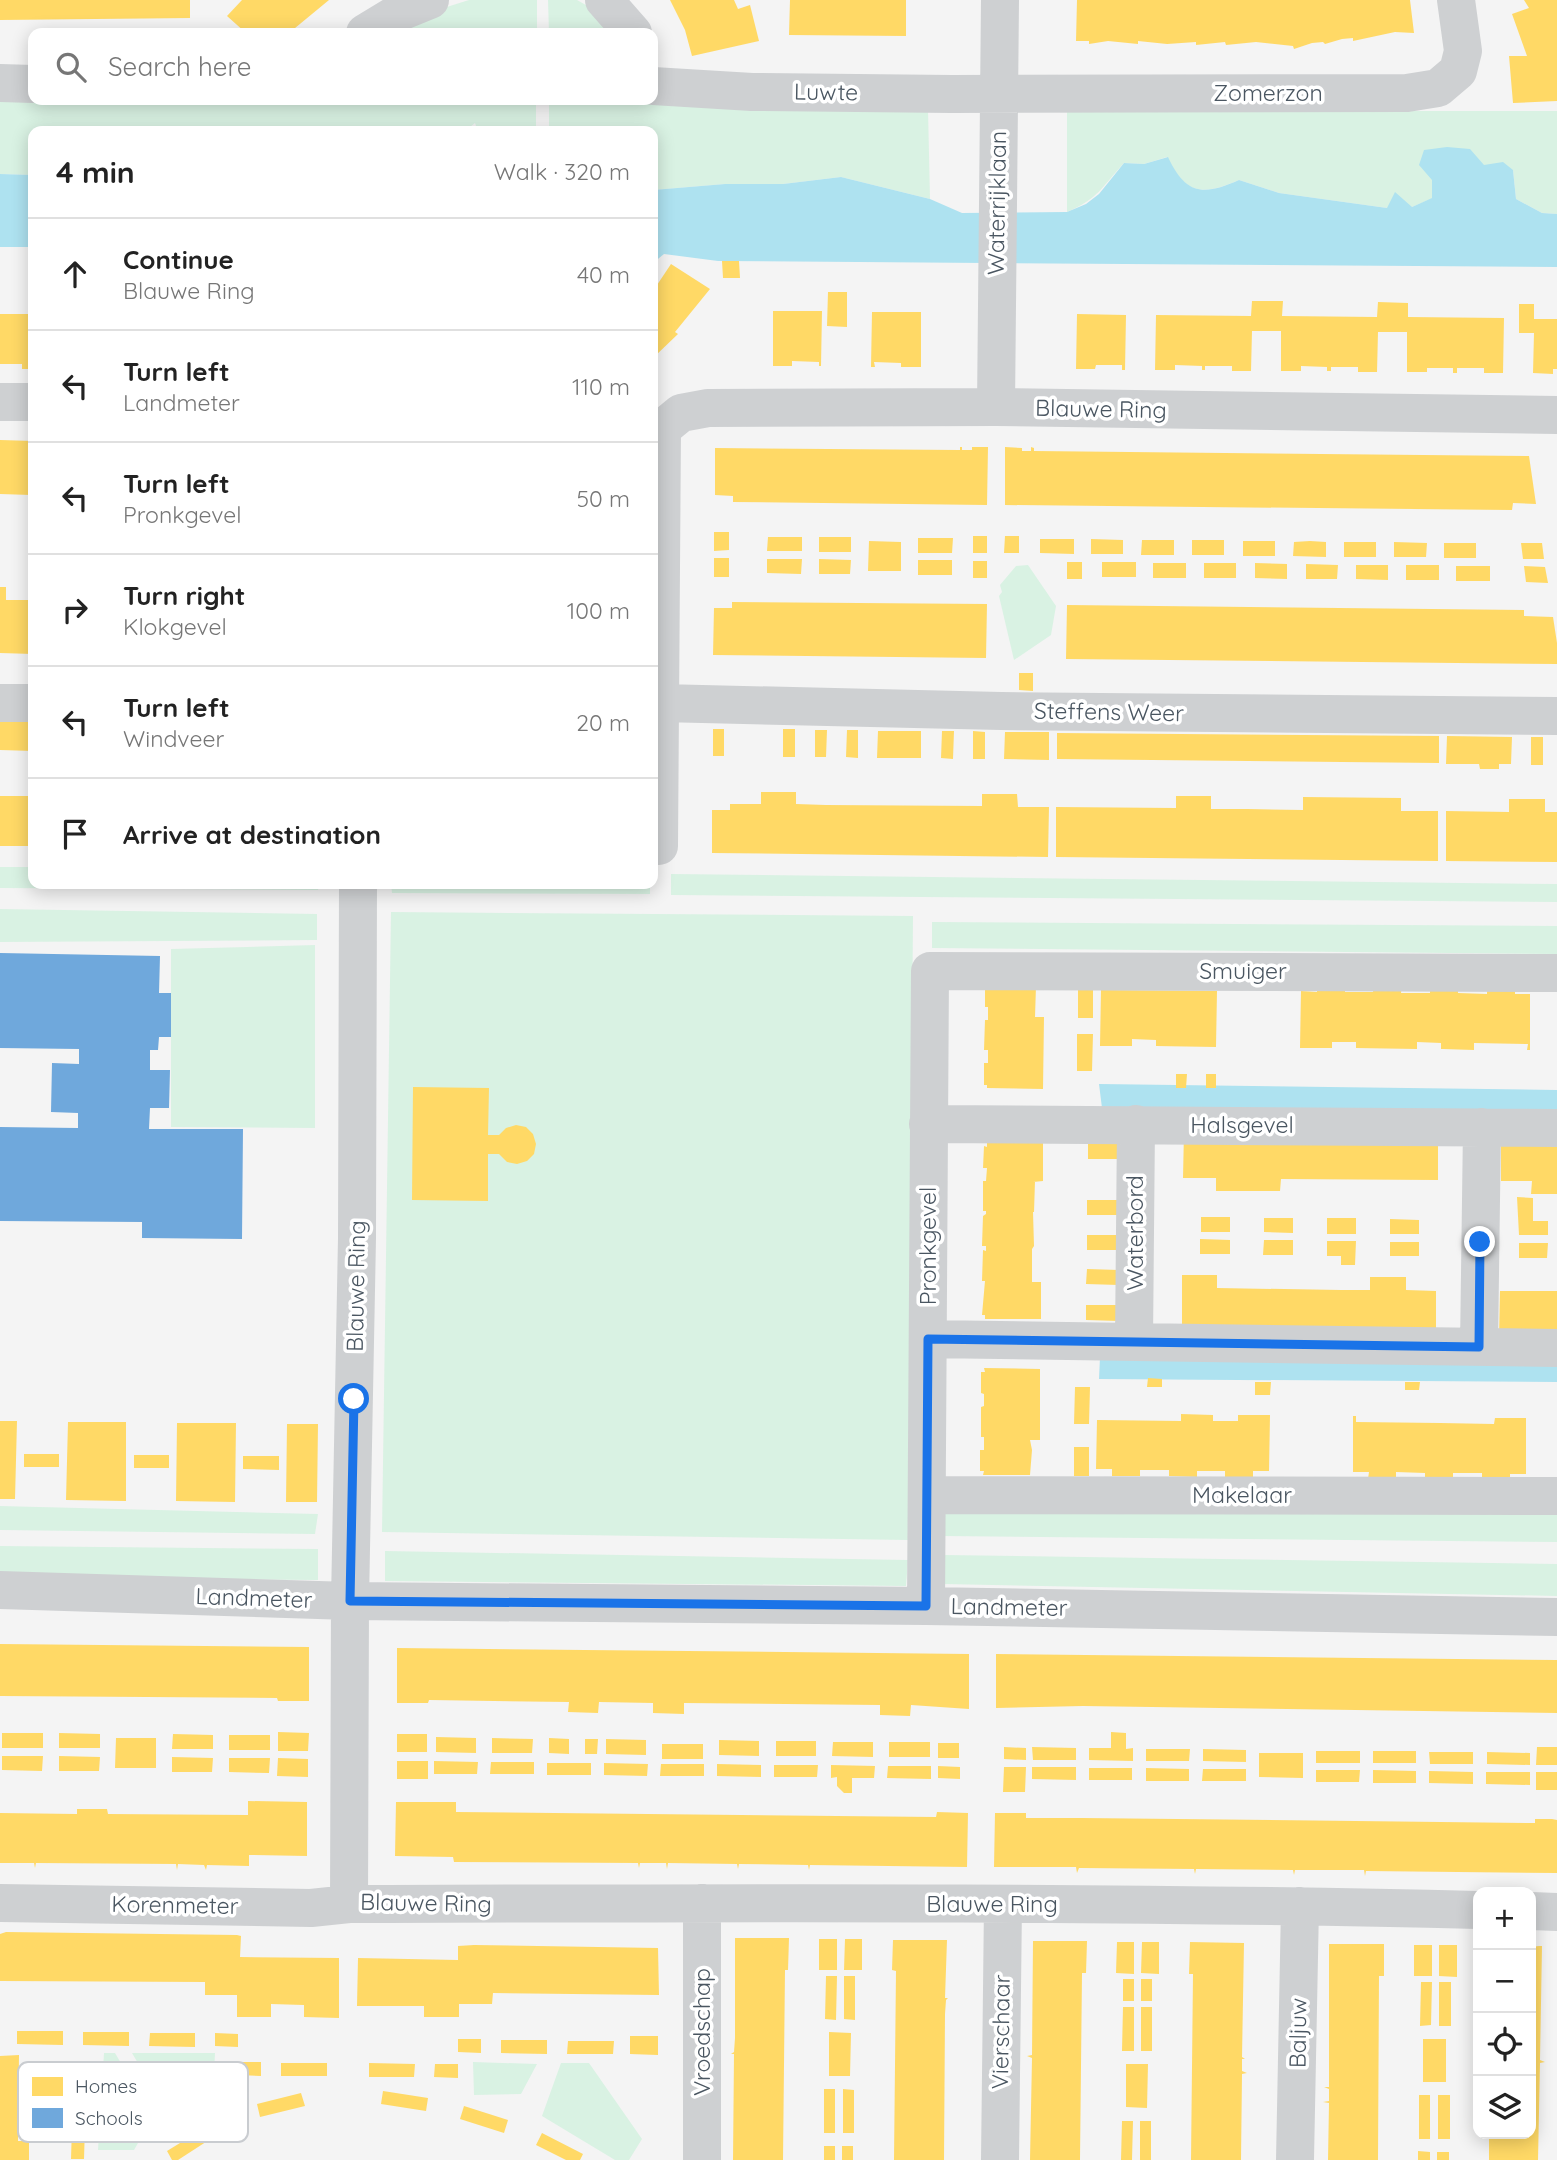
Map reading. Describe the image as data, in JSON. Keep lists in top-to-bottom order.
{
  "streets": {
    "street": [
      "Luwte",
      "Zomerzon",
      "Waterrijklaan",
      "Blauwe Ring",
      "Steffens Weer",
      "Smuiger",
      "Halsgevel",
      "Waterbord",
      "Pronkgevel",
      "Makelaar",
      "Landmeter",
      "Korenmeter",
      "Vroedschap",
      "Vierschaar",
      "Baljuw"
    ]
  },
  "crossings": [
    ["Luwte", "Zomerzon"],
    ["Luwte", "Waterrijklaan"],
    ["Zomerzon", "Waterrijklaan"],
    ["Waterrijklaan", "Blauwe Ring"],
    ["Blauwe Ring", "Landmeter"],
    ["Blauwe Ring", "Korenmeter"],
    ["Blauwe Ring", "Vroedschap"],
    ["Blauwe Ring", "Vierschaar"],
    ["Blauwe Ring", "Baljuw"],
    ["Smuiger", "Pronkgevel"],
    ["Halsgevel", "Waterbord"],
    ["Halsgevel", "Pronkgevel"],
    ["Pronkgevel", "Makelaar"],
    ["Pronkgevel", "Landmeter"]
  ],
  "legend": ["Homes", "Schools"],
  "page": {
    "search": "Search here",
    "heading": ["4 min", "Walk · 320 m"],
    "list": [
      ["Continue", "Blauwe Ring", "40 m"],
      ["Turn left", "Landmeter", "110 m"],
      ["Turn left", "Pronkgevel", "50 m"],
      ["Turn right", "Klokgevel", "100 m"],
      ["Turn left", "Windveer", "20 m"],
      "Arrive at destination"
    ],
    "map_buttons": ["+", "−"]
  }
}
